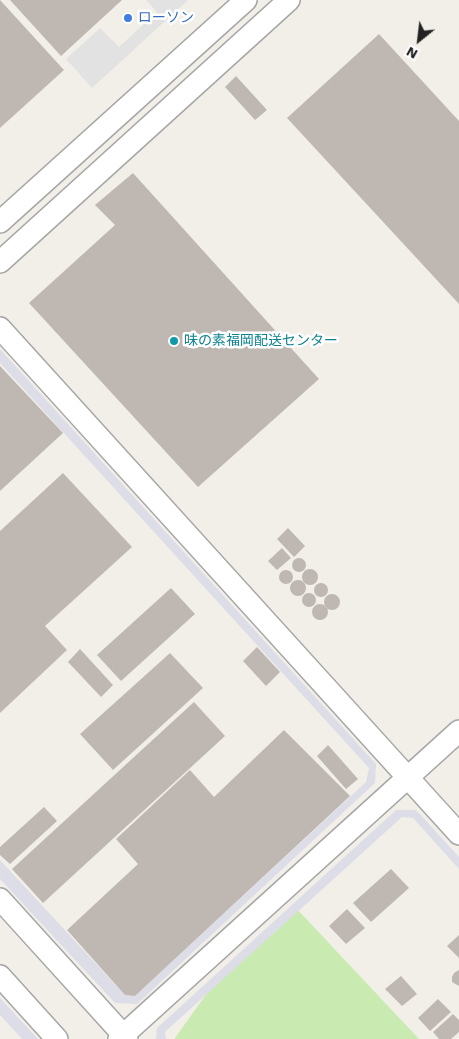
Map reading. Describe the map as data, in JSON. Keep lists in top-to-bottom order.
{
  "places": ["ローソン", "味の素福岡配送センター"],
  "north": "bottom left"
}
